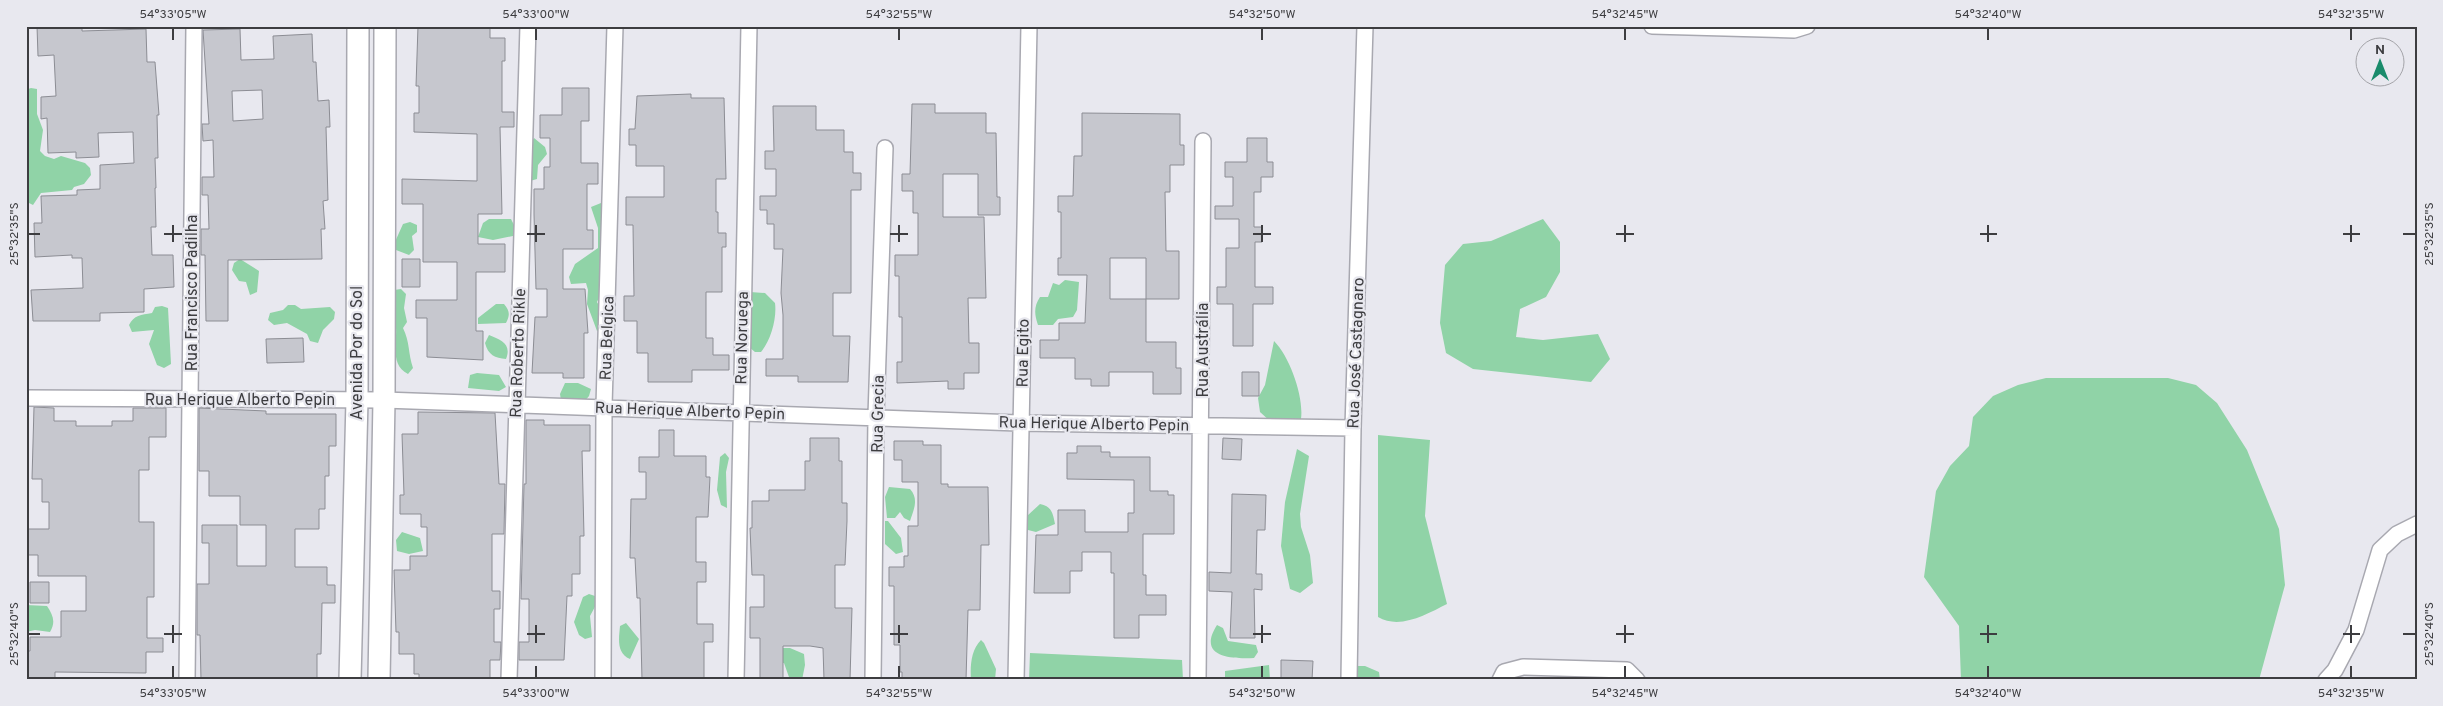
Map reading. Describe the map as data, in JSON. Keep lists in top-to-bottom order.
{
  "streets": {
    "street": [
      "Rua Francisco Padilha",
      "Rua Belgica",
      "Rua Noruega",
      "Rua Austrália",
      "Avenida Por do Sol",
      "Rua Roberto Rikle",
      "Rua Egito",
      "Rua José Castagnaro",
      "Rua Herique Alberto Pepin",
      "Rua Grecia"
    ]
  },
  "crossings": [
    ["Rua Francisco Padilha", "Rua Herique Alberto Pepin"],
    ["Rua Belgica", "Rua Herique Alberto Pepin"],
    ["Rua Noruega", "Rua Herique Alberto Pepin"],
    ["Rua Austrália", "Rua Herique Alberto Pepin"],
    ["Avenida Por do Sol", "Rua Herique Alberto Pepin"],
    ["Rua Roberto Rikle", "Rua Herique Alberto Pepin"],
    ["Rua Egito", "Rua Herique Alberto Pepin"],
    ["Rua José Castagnaro", "Rua Herique Alberto Pepin"],
    ["Rua Herique Alberto Pepin", "Rua Grecia"]
  ],
  "north": "top",
  "coordinates": [
    "54°33'05\"W",
    "54°33'00\"W",
    "54°32'55\"W",
    "54°32'50\"W",
    "54°32'45\"W",
    "54°32'40\"W",
    "54°32'35\"W",
    "25°32'35\"S",
    "25°32'40\"S"
  ]
}
